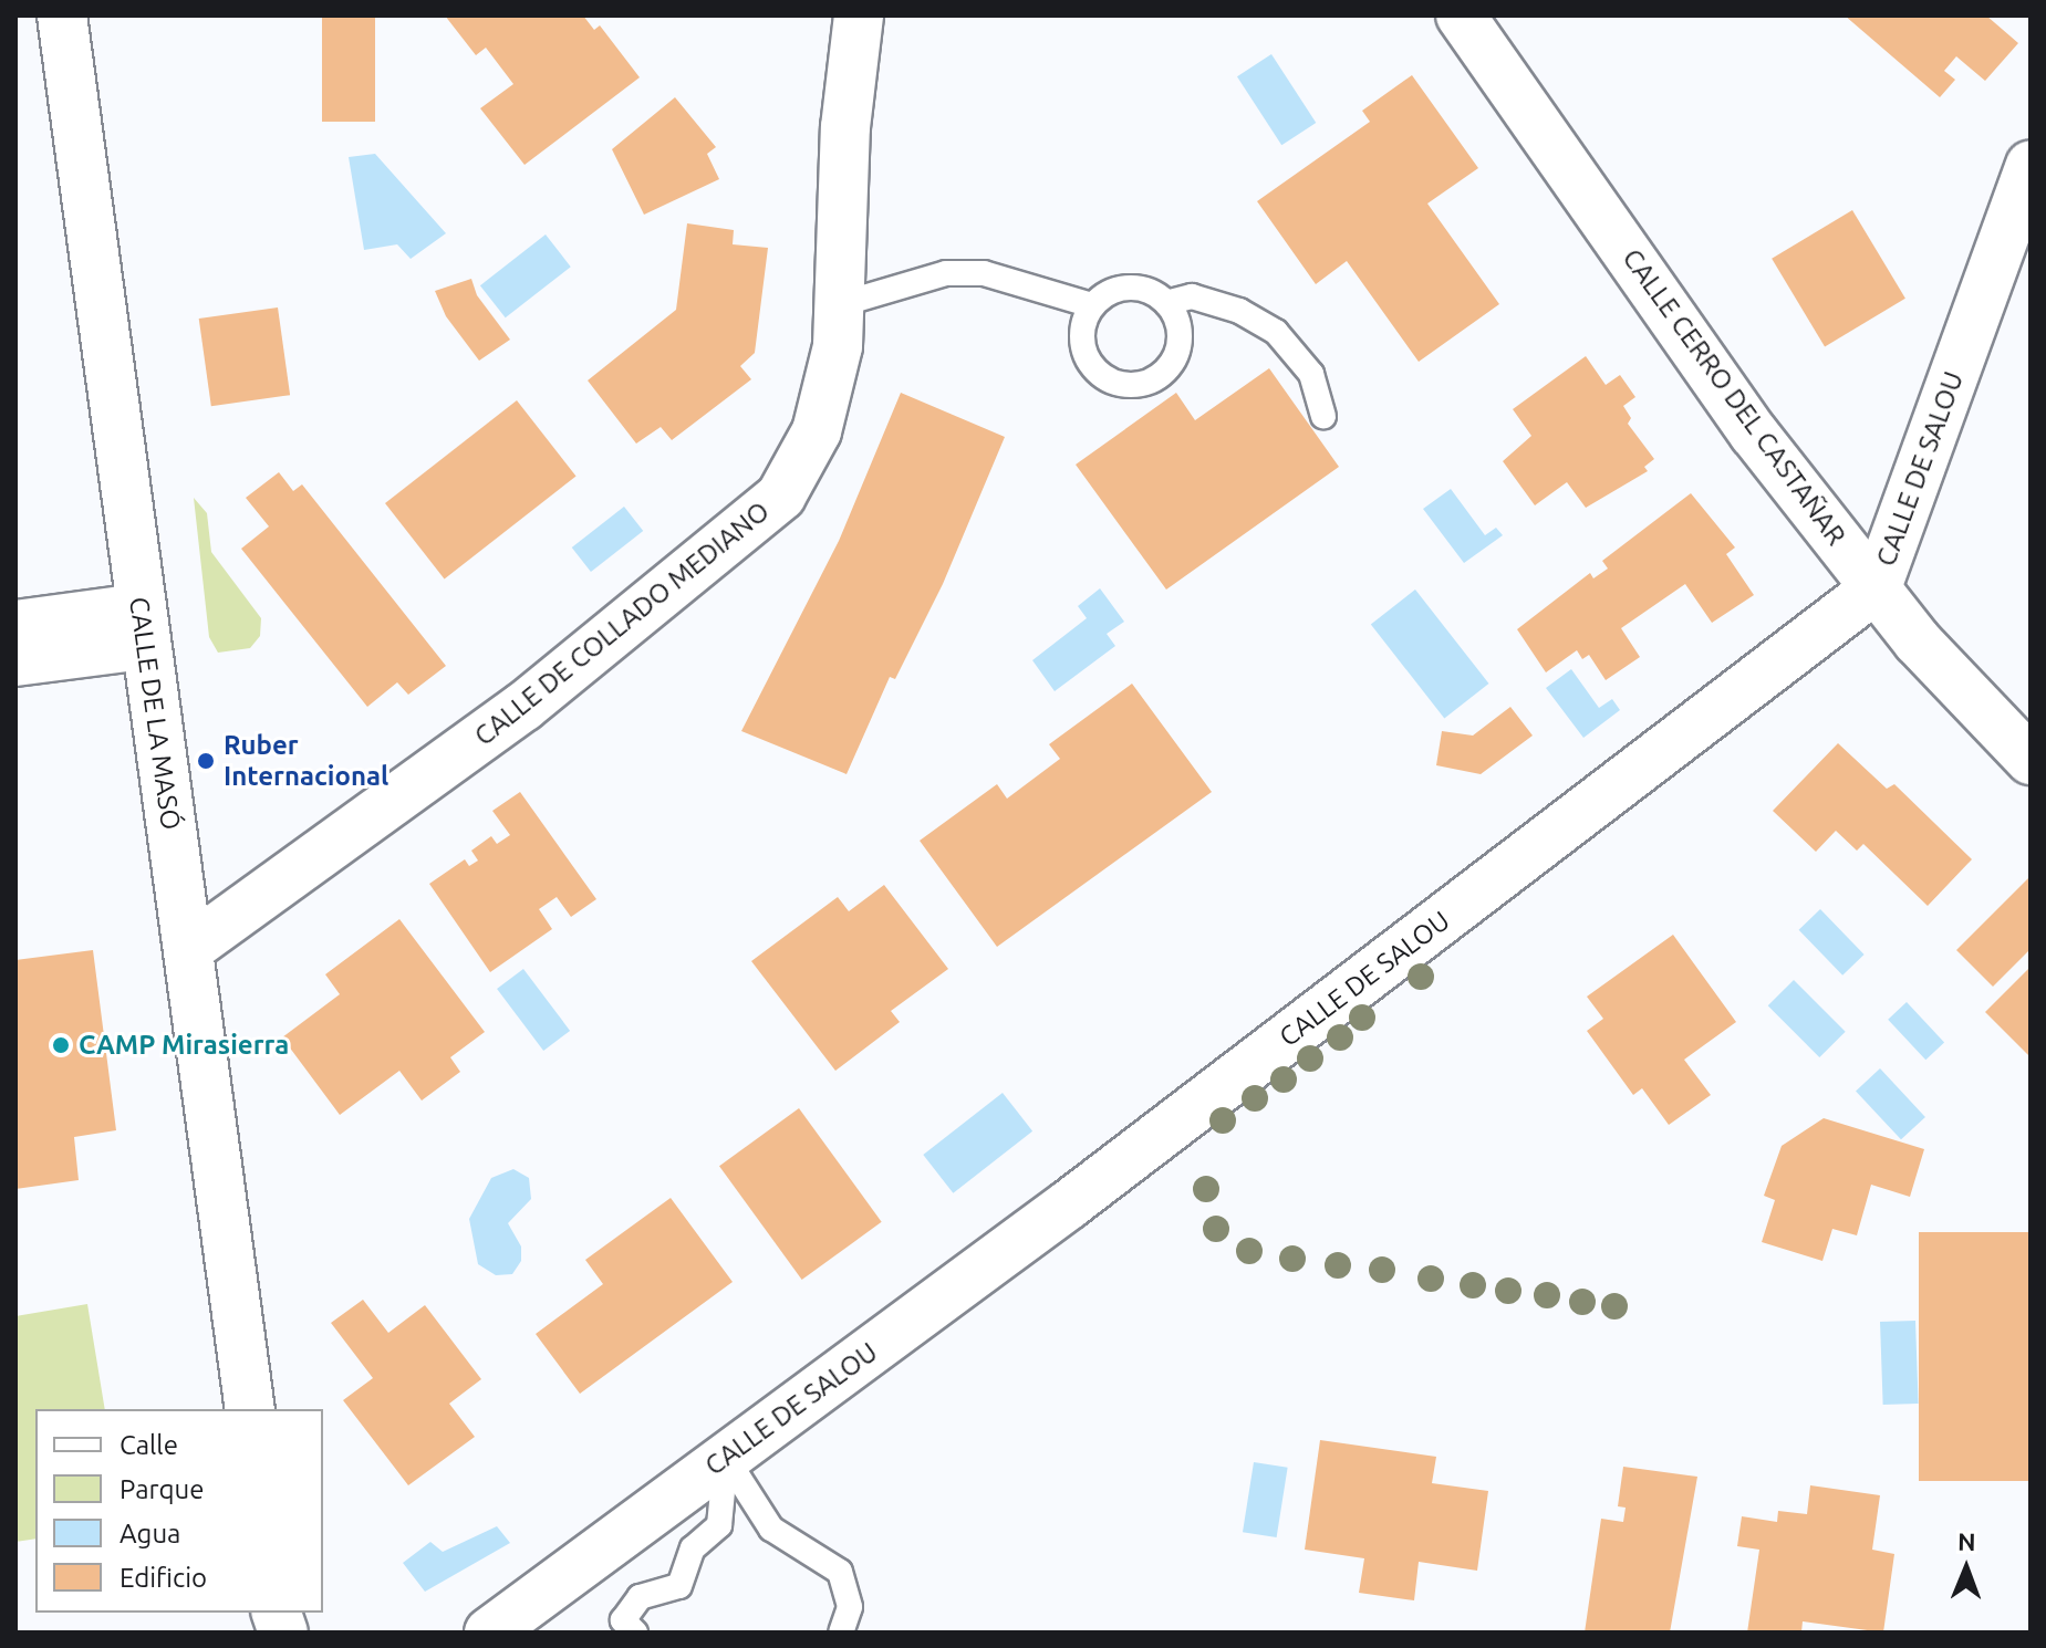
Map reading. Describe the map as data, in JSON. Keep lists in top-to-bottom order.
{
  "streets": {
    "street": [
      "CALLE CERRO DEL CASTAÑAR",
      "CALLE DE SALOU",
      "CALLE DE COLLADO MEDIANO",
      "CALLE DE LA MASÓ"
    ]
  },
  "crossings": [
    ["CALLE CERRO DEL CASTAÑAR", "CALLE DE SALOU"],
    ["CALLE DE COLLADO MEDIANO", "CALLE DE LA MASÓ"]
  ],
  "places": ["Ruber Internacional", "CAMP Mirasierra"],
  "legend": [
    "Calle",
    "Parque",
    "Agua",
    "Edificio"
  ],
  "north": "top"
}
